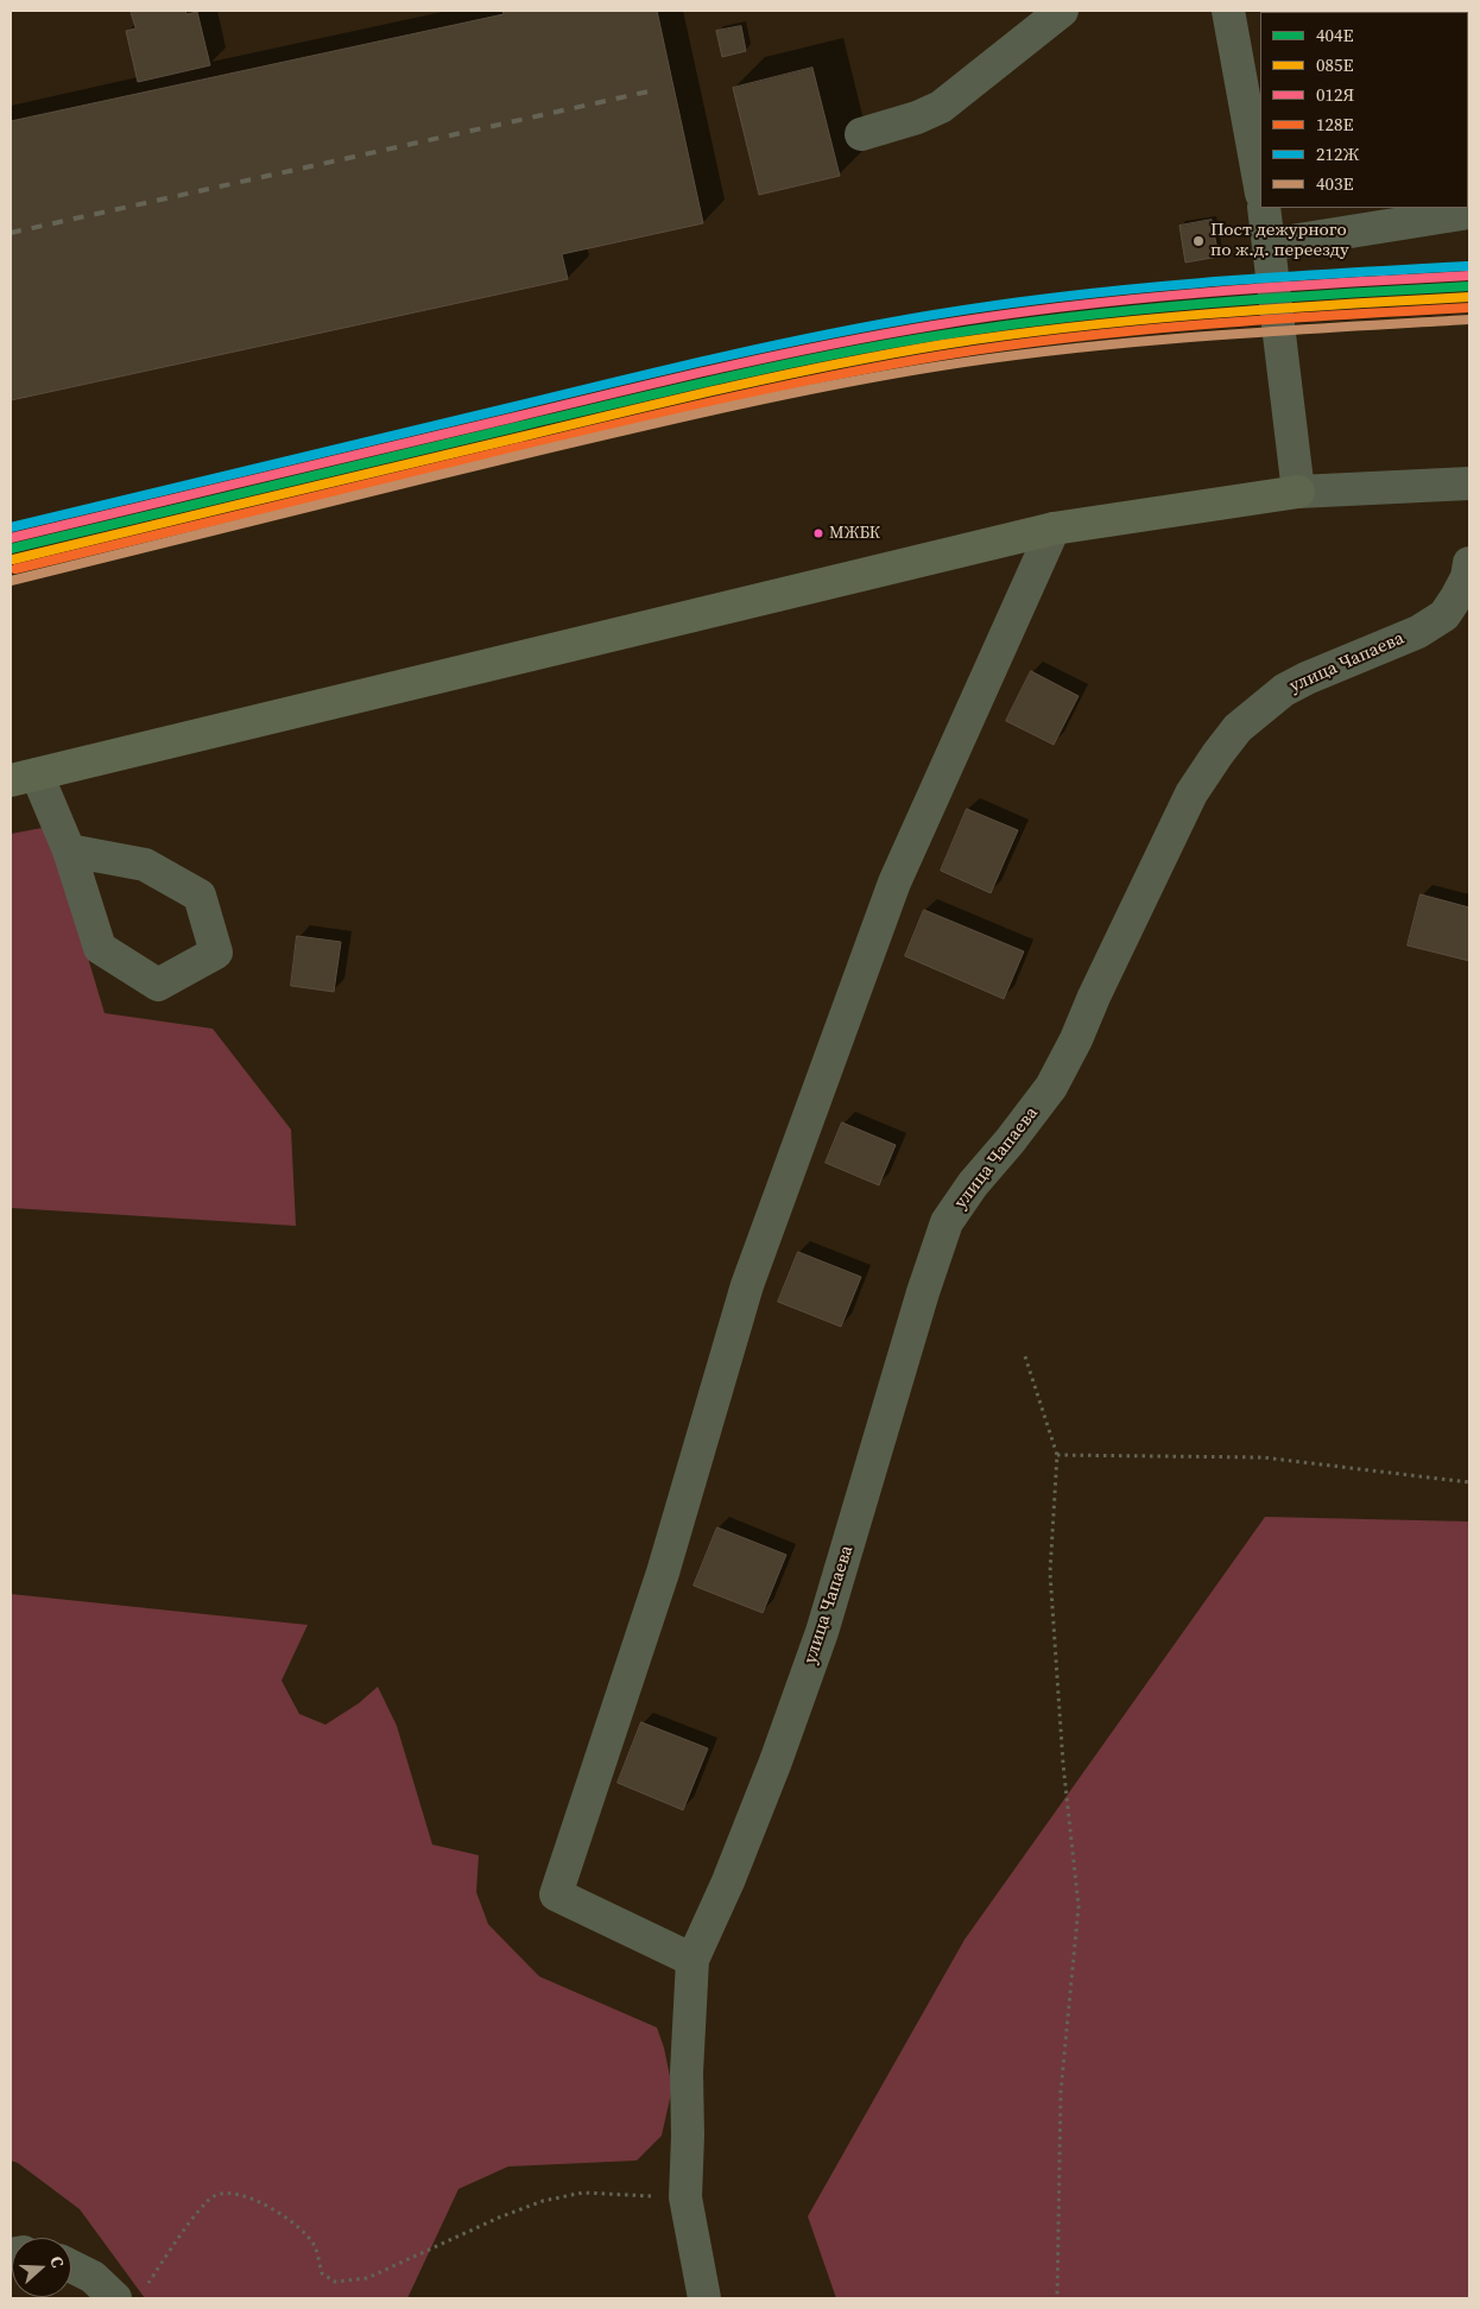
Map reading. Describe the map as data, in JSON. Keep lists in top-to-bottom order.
{
  "streets": {
    "street": ["улица Чапаева"]
  },
  "places": ["Пост дежурного по ж.д. переезду", "МЖБК"],
  "lines": [
    "transit line 212Ж",
    "transit line 012Я",
    "transit line 404Е",
    "transit line 085Е",
    "transit line 128Е",
    "transit line 403Е"
  ],
  "legend": [
    "404Е",
    "085Е",
    "012Я",
    "128Е",
    "212Ж",
    "403Е"
  ],
  "north": "right"
}
